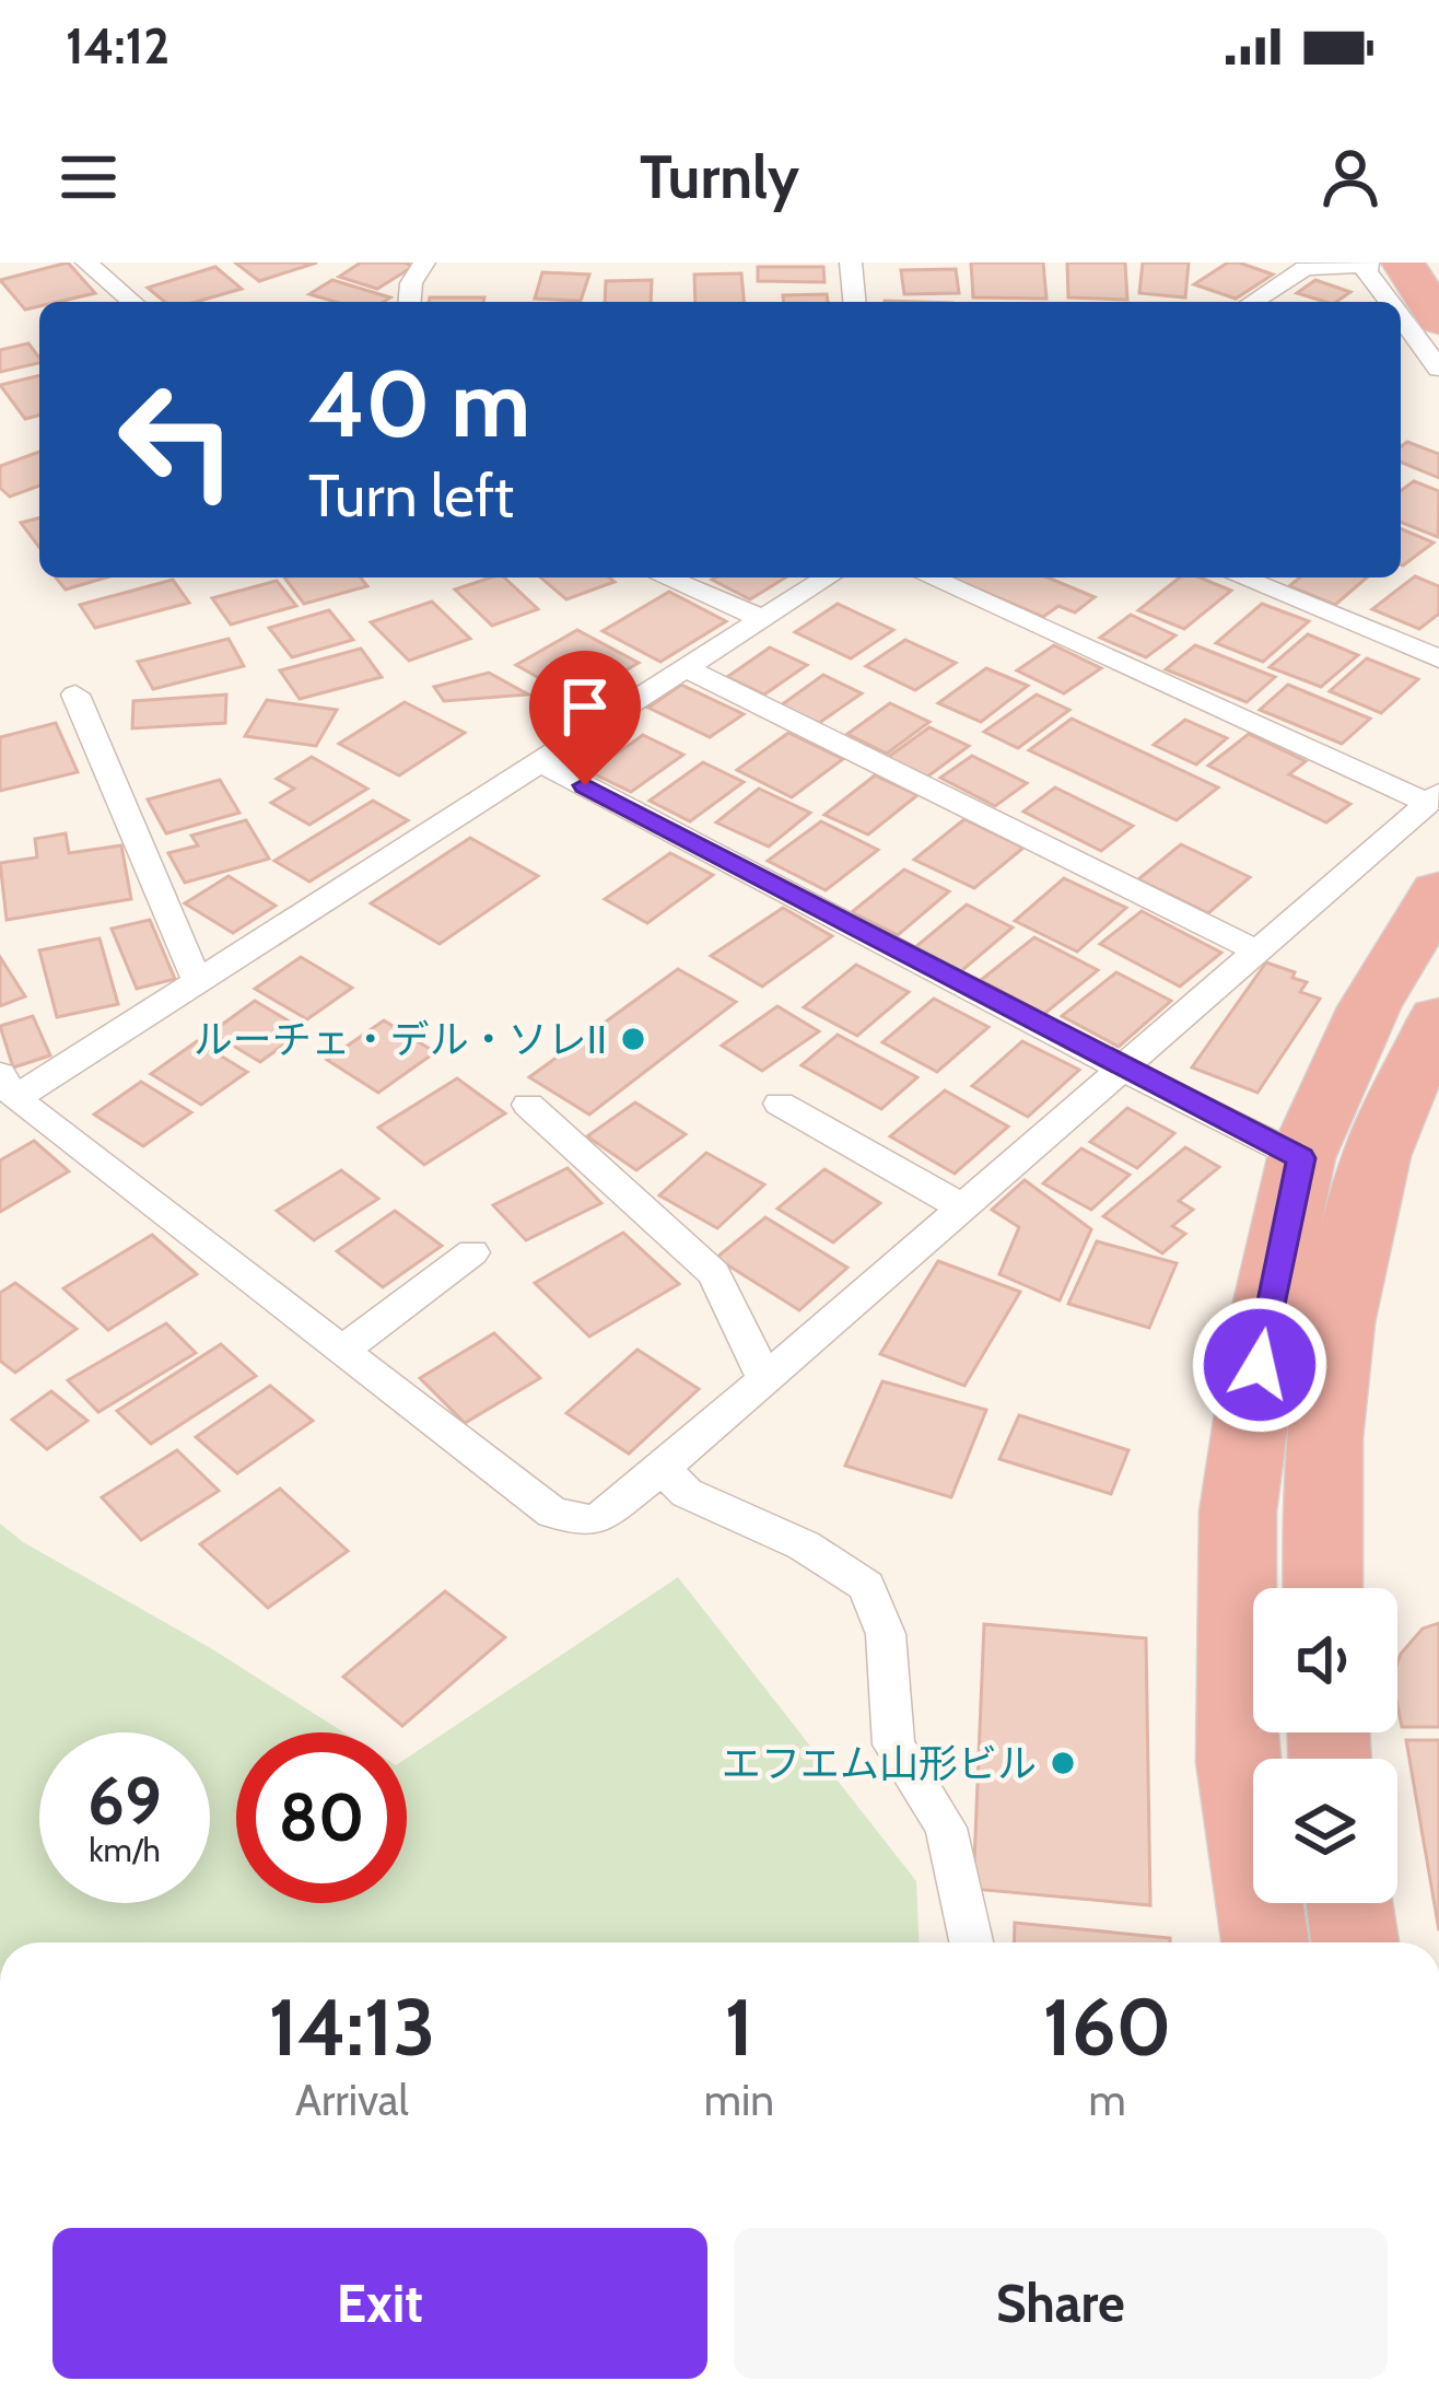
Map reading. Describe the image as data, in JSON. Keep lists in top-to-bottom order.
{
  "places": ["ルーチェ・デル・ソレII", "エフエム山形ビル"],
  "page": {
    "status": "14:12",
    "header": "Turnly",
    "turn": ["40 m", "Turn left"],
    "speed": "69 km/h",
    "limit": "80",
    "eta": [
      "14:13",
      "Arrival",
      "1",
      "min",
      "160",
      "m"
    ],
    "buttons": ["Exit", "Share"]
  }
}
